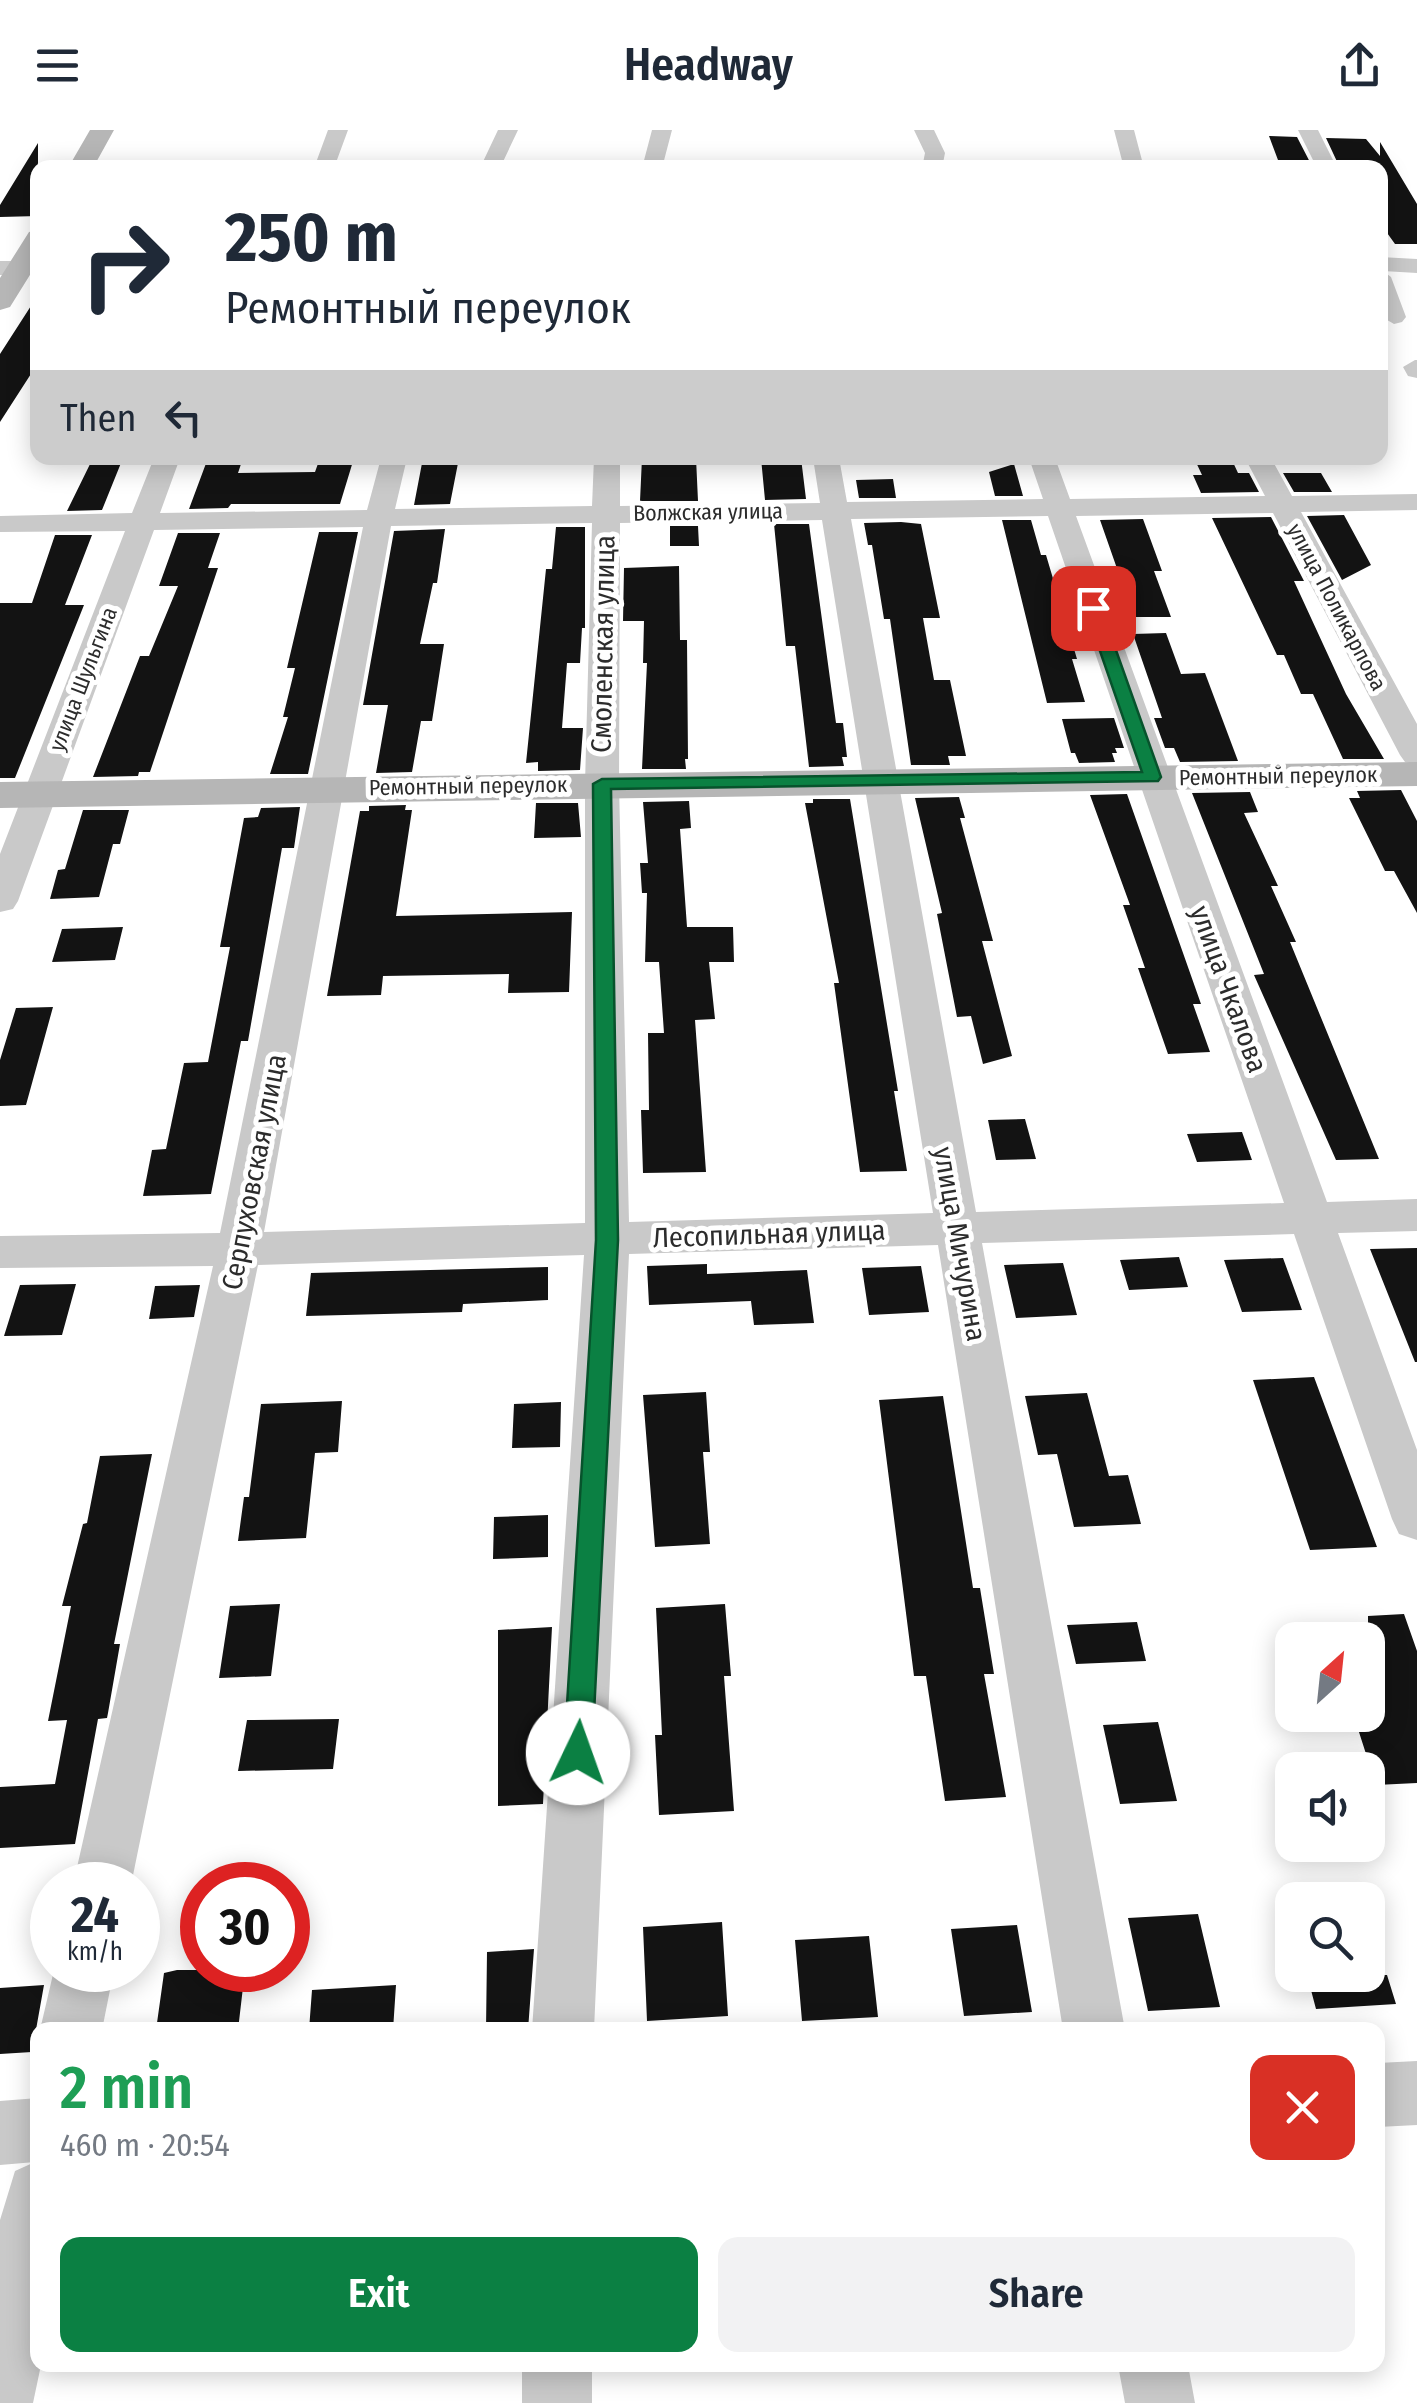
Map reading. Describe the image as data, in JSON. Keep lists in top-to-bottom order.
{
  "streets": {
    "main road": ["Ремонтный переулок"],
    "street": [
      "Волжская улица",
      "улица Поликарпова",
      "Смоленская улица",
      "улица Шульгина",
      "улица Чкалова",
      "Серпуховская улица",
      "Лесопильная улица",
      "улица Мичурина"
    ]
  },
  "crossings": [
    ["Волжская улица", "улица Поликарпова"],
    ["Волжская улица", "Смоленская улица"],
    ["Волжская улица", "улица Шульгина"],
    ["Волжская улица", "улица Чкалова"],
    ["Волжская улица", "Серпуховская улица"],
    ["Волжская улица", "улица Мичурина"],
    ["Смоленская улица", "Ремонтный переулок"],
    ["Смоленская улица", "Лесопильная улица"],
    ["улица Шульгина", "Ремонтный переулок"],
    ["Ремонтный переулок", "улица Чкалова"],
    ["Ремонтный переулок", "Серпуховская улица"],
    ["Ремонтный переулок", "улица Мичурина"],
    ["улица Чкалова", "Лесопильная улица"],
    ["Серпуховская улица", "Лесопильная улица"],
    ["Лесопильная улица", "улица Мичурина"]
  ],
  "north": "top right",
  "page": {
    "header": "Headway",
    "turn": ["250 m", "Ремонтный переулок"],
    "then": "Then",
    "speed": "24 km/h",
    "limit": "30",
    "heading": ["2 min", "460 m · 20:54"],
    "buttons": ["Exit", "Share"]
  }
}
